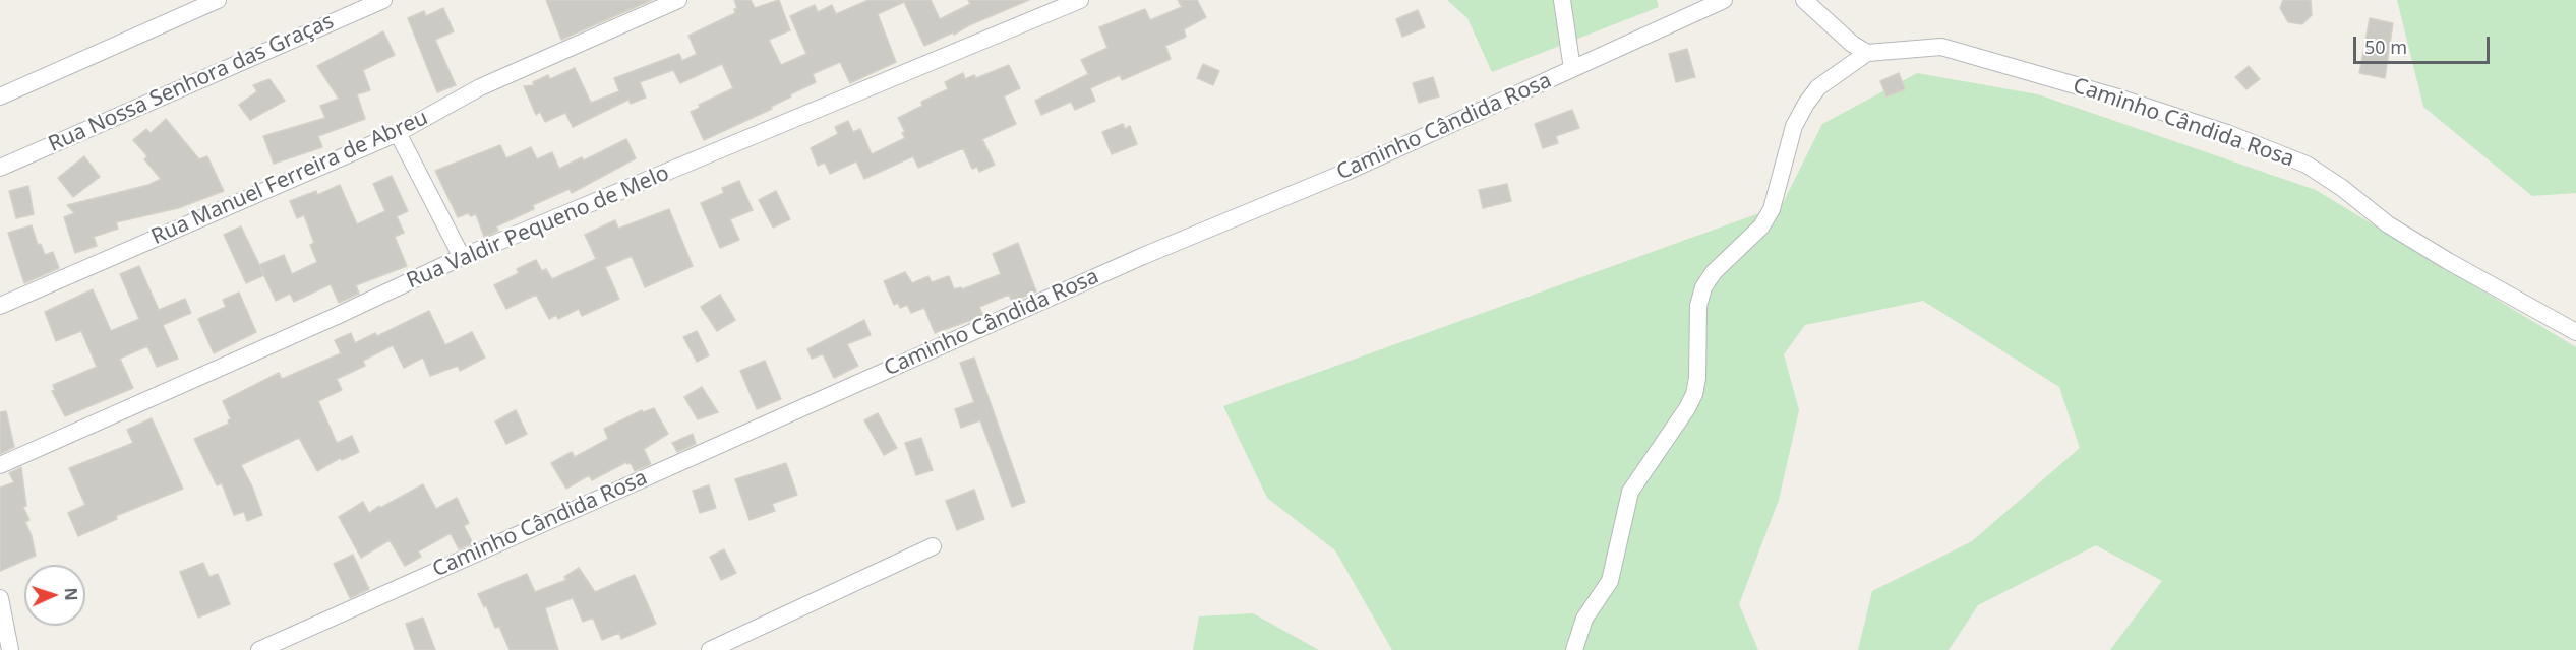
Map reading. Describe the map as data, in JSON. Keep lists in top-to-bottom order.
{
  "streets": {
    "street": [
      "Rua Nossa Senhora das Graças",
      "Caminho Cândida Rosa",
      "Rua Manuel Ferreira de Abreu",
      "Rua Valdir Pequeno de Melo"
    ]
  },
  "scale_bar": "50 m",
  "north": "right"
}
